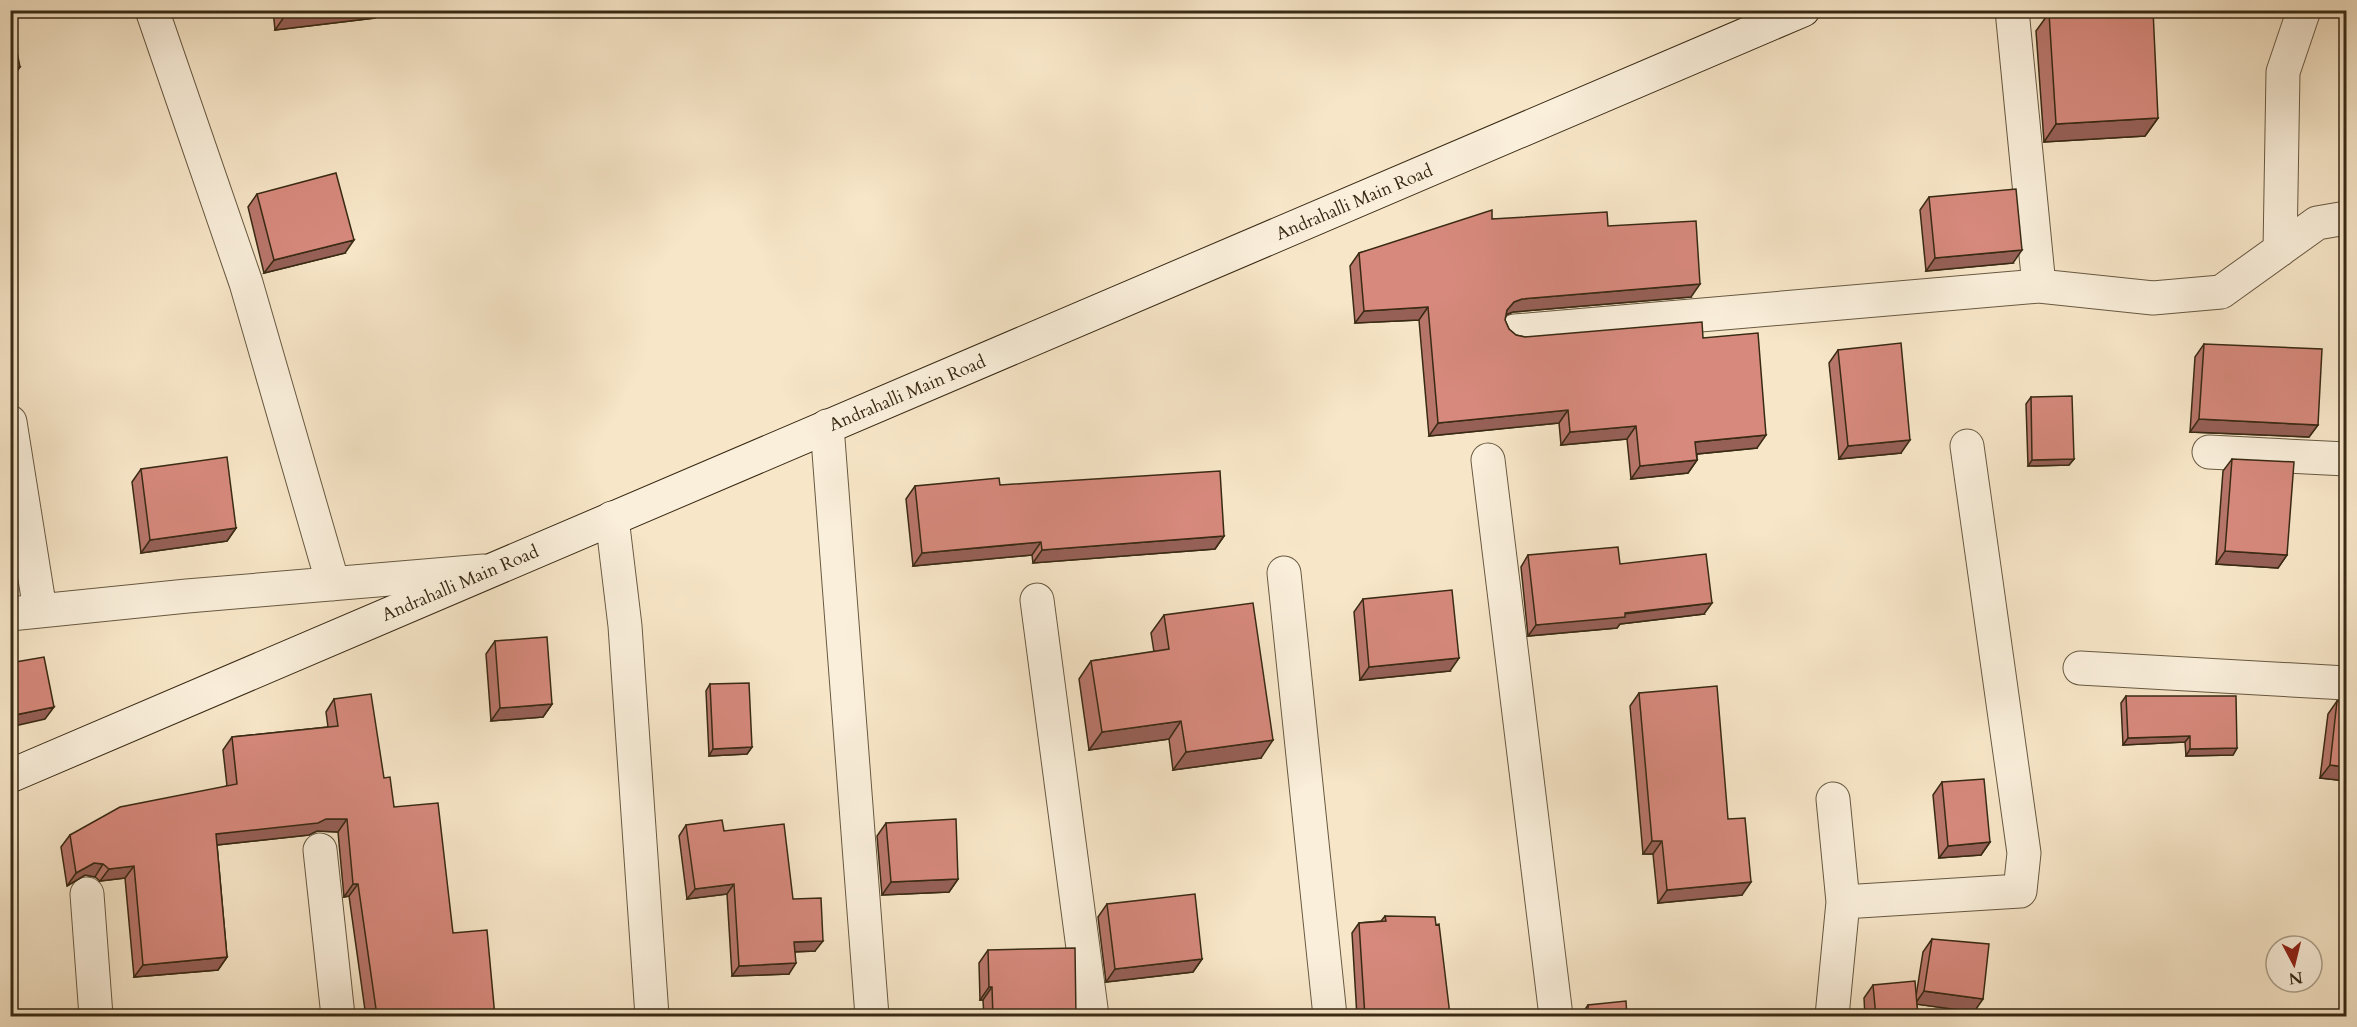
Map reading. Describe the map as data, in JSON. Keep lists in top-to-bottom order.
{
  "streets": {
    "street": ["Andrahalli Main Road"]
  },
  "north": "bottom"
}
